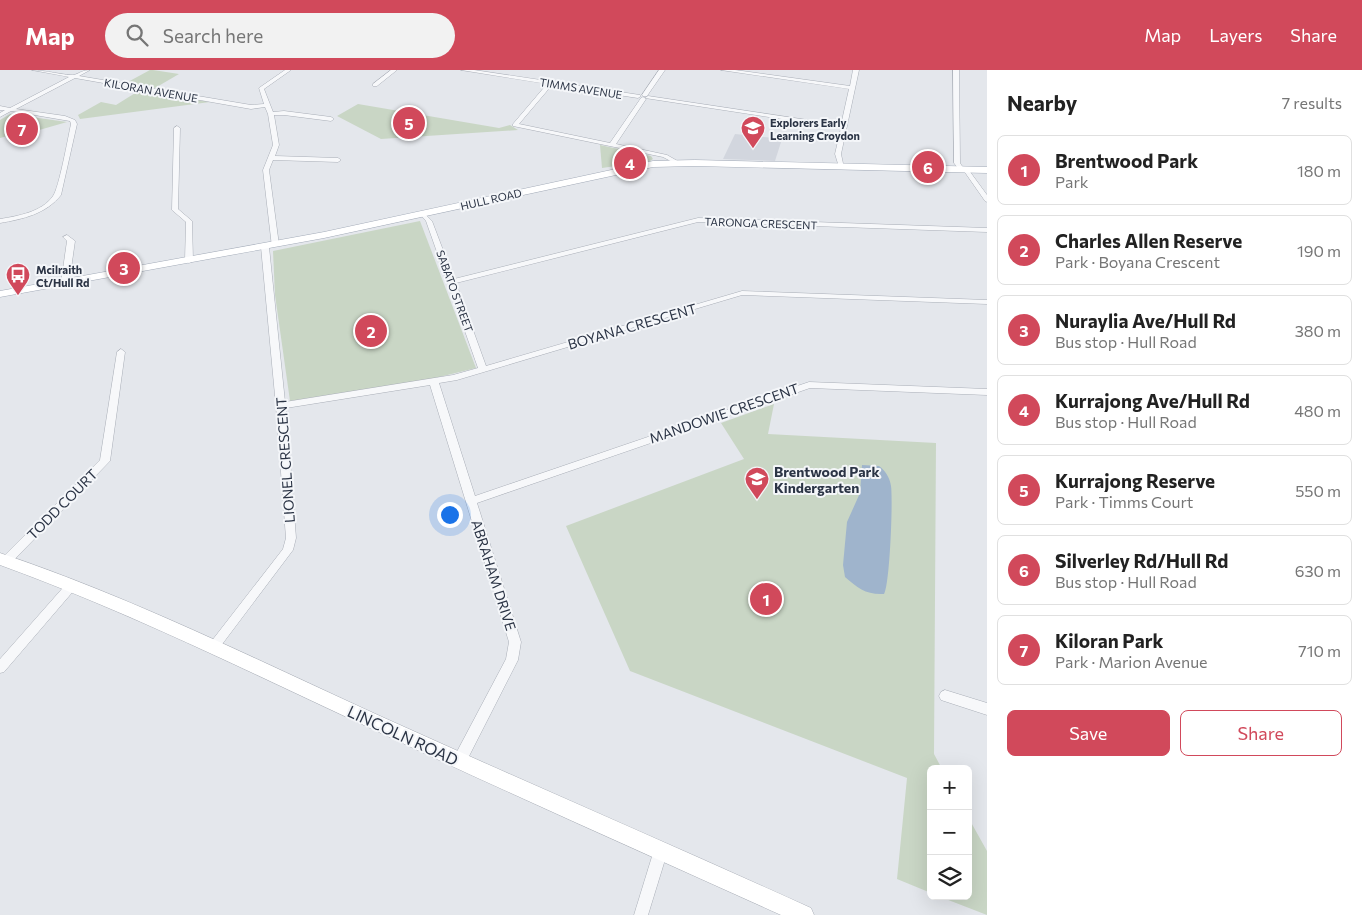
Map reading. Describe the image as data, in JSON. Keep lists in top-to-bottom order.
{
  "streets": {
    "main road": ["HULL ROAD", "LINCOLN ROAD"],
    "street": [
      "TIMMS AVENUE",
      "KILORAN AVENUE",
      "TARONGA CRESCENT",
      "SABATO STREET",
      "BOYANA CRESCENT",
      "MANDOWIE CRESCENT",
      "LIONEL CRESCENT",
      "TODD COURT",
      "ABRAHAM DRIVE"
    ]
  },
  "crossings": [
    ["KILORAN AVENUE", "LIONEL CRESCENT"],
    ["HULL ROAD", "SABATO STREET"],
    ["HULL ROAD", "LIONEL CRESCENT"],
    ["TARONGA CRESCENT", "SABATO STREET"],
    ["SABATO STREET", "BOYANA CRESCENT"],
    ["BOYANA CRESCENT", "LIONEL CRESCENT"],
    ["BOYANA CRESCENT", "ABRAHAM DRIVE"],
    ["MANDOWIE CRESCENT", "ABRAHAM DRIVE"],
    ["LIONEL CRESCENT", "LINCOLN ROAD"],
    ["TODD COURT", "LINCOLN ROAD"],
    ["ABRAHAM DRIVE", "LINCOLN ROAD"]
  ],
  "places": {
    "school or university": ["Explorers Early Learning Croydon", "Brentwood Park Kindergarten"],
    "bus stop": ["Mcilraith Ct/Hull Rd"]
  },
  "page": {
    "header": "Map",
    "search": "Search here",
    "nav": ["Map", "Layers", "Share"],
    "heading": ["Nearby", "7 results"],
    "pins": [
      "5",
      "7",
      "4",
      "6",
      "3",
      "2",
      "1"
    ],
    "list": [
      {
        "mark": "1",
        "name": "Brentwood Park",
        "note": "Park",
        "value": "180 m"
      },
      {
        "mark": "2",
        "name": "Charles Allen Reserve",
        "note": "Park · Boyana Crescent",
        "value": "190 m"
      },
      {
        "mark": "3",
        "name": "Nuraylia Ave/Hull Rd",
        "note": "Bus stop · Hull Road",
        "value": "380 m"
      },
      {
        "mark": "4",
        "name": "Kurrajong Ave/Hull Rd",
        "note": "Bus stop · Hull Road",
        "value": "480 m"
      },
      {
        "mark": "5",
        "name": "Kurrajong Reserve",
        "note": "Park · Timms Court",
        "value": "550 m"
      },
      {
        "mark": "6",
        "name": "Silverley Rd/Hull Rd",
        "note": "Bus stop · Hull Road",
        "value": "630 m"
      },
      {
        "mark": "7",
        "name": "Kiloran Park",
        "note": "Park · Marion Avenue",
        "value": "710 m"
      }
    ],
    "buttons": ["Save", "Share"],
    "map_buttons": ["+", "−"]
  }
}
